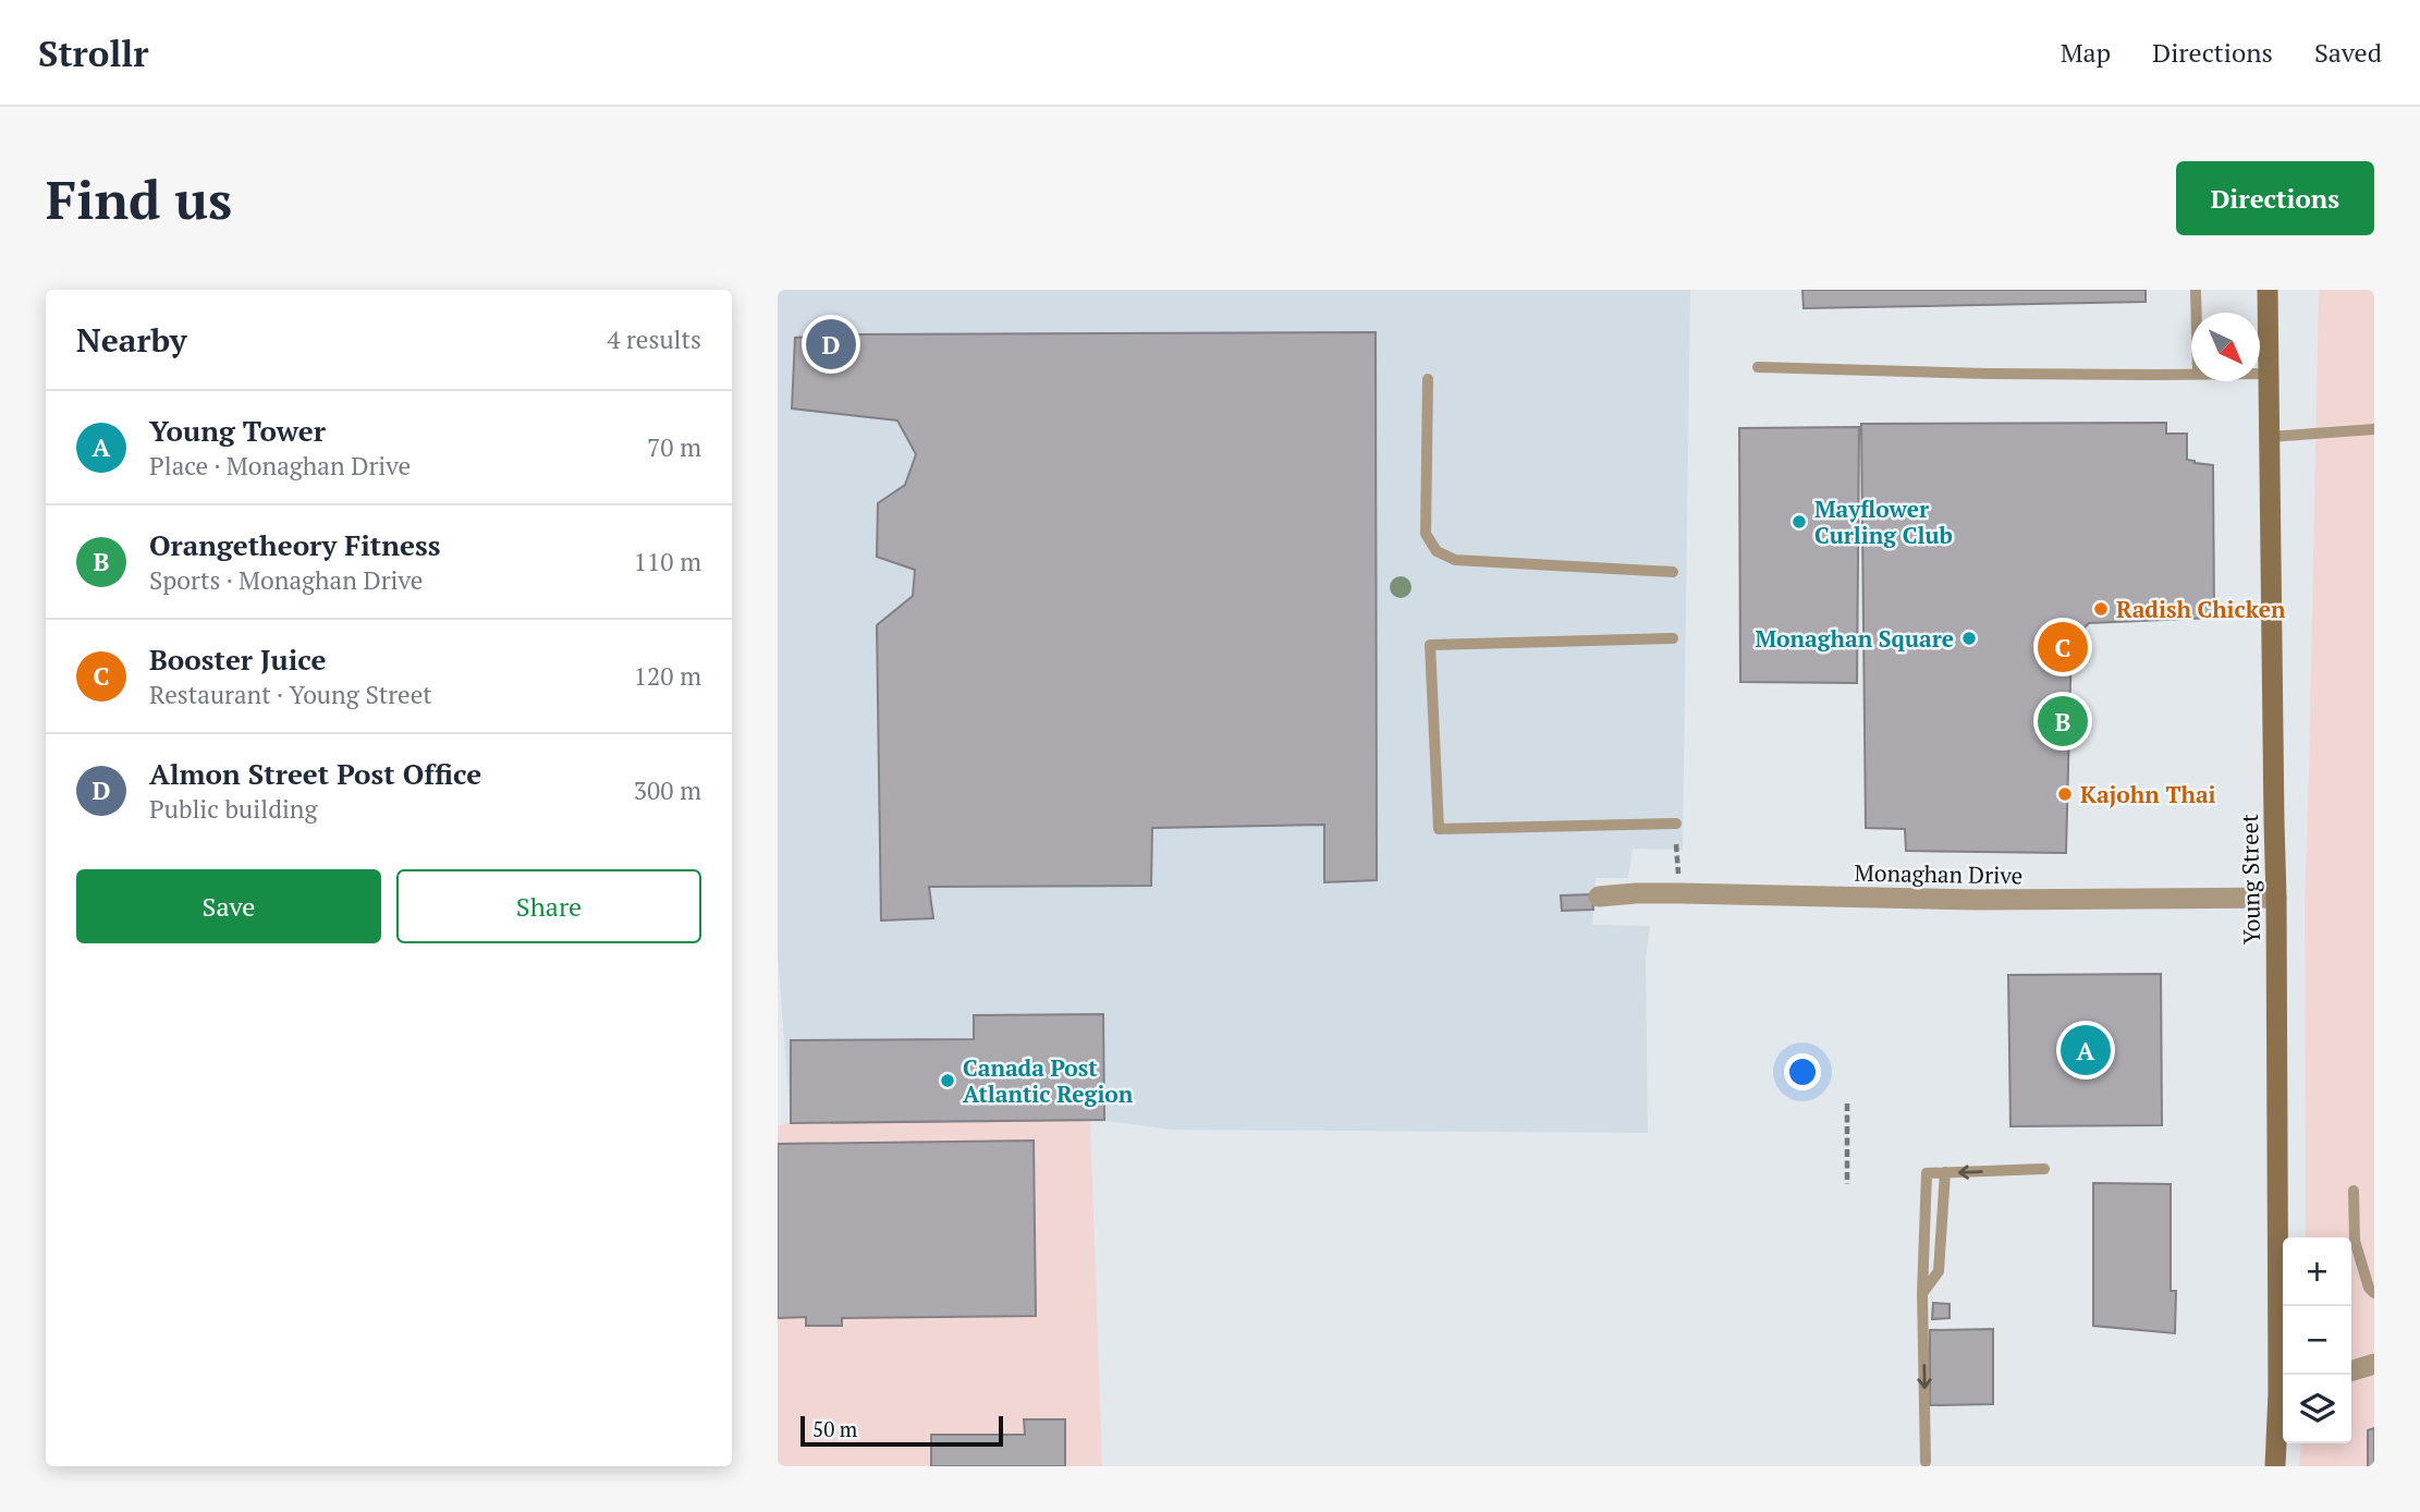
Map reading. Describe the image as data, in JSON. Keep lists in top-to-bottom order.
{
  "streets": {
    "main road": ["Young Street"],
    "street": ["Monaghan Drive"]
  },
  "crossings": [
    ["Monaghan Drive", "Young Street"]
  ],
  "places": [
    "Mayflower Curling Club",
    "Radish Chicken",
    "Monaghan Square",
    "Kajohn Thai",
    "Canada Post Atlantic Region"
  ],
  "scale_bar": "50 m",
  "north": "bottom right",
  "page": {
    "header": "Strollr",
    "nav": ["Map", "Directions", "Saved"],
    "buttons": [
      "Directions",
      ["Save", "Share"]
    ],
    "title": "Find us",
    "heading": ["Nearby", "4 results"],
    "pins": [
      "D",
      "C",
      "B",
      "A"
    ],
    "list": [
      {
        "mark": "A",
        "name": "Young Tower",
        "note": "Place · Monaghan Drive",
        "value": "70 m"
      },
      {
        "mark": "B",
        "name": "Orangetheory Fitness",
        "note": "Sports · Monaghan Drive",
        "value": "110 m"
      },
      {
        "mark": "C",
        "name": "Booster Juice",
        "note": "Restaurant · Young Street",
        "value": "120 m"
      },
      {
        "mark": "D",
        "name": "Almon Street Post Office",
        "note": "Public building",
        "value": "300 m"
      }
    ],
    "map_buttons": ["+", "−"],
    "scale": "50 m"
  }
}
